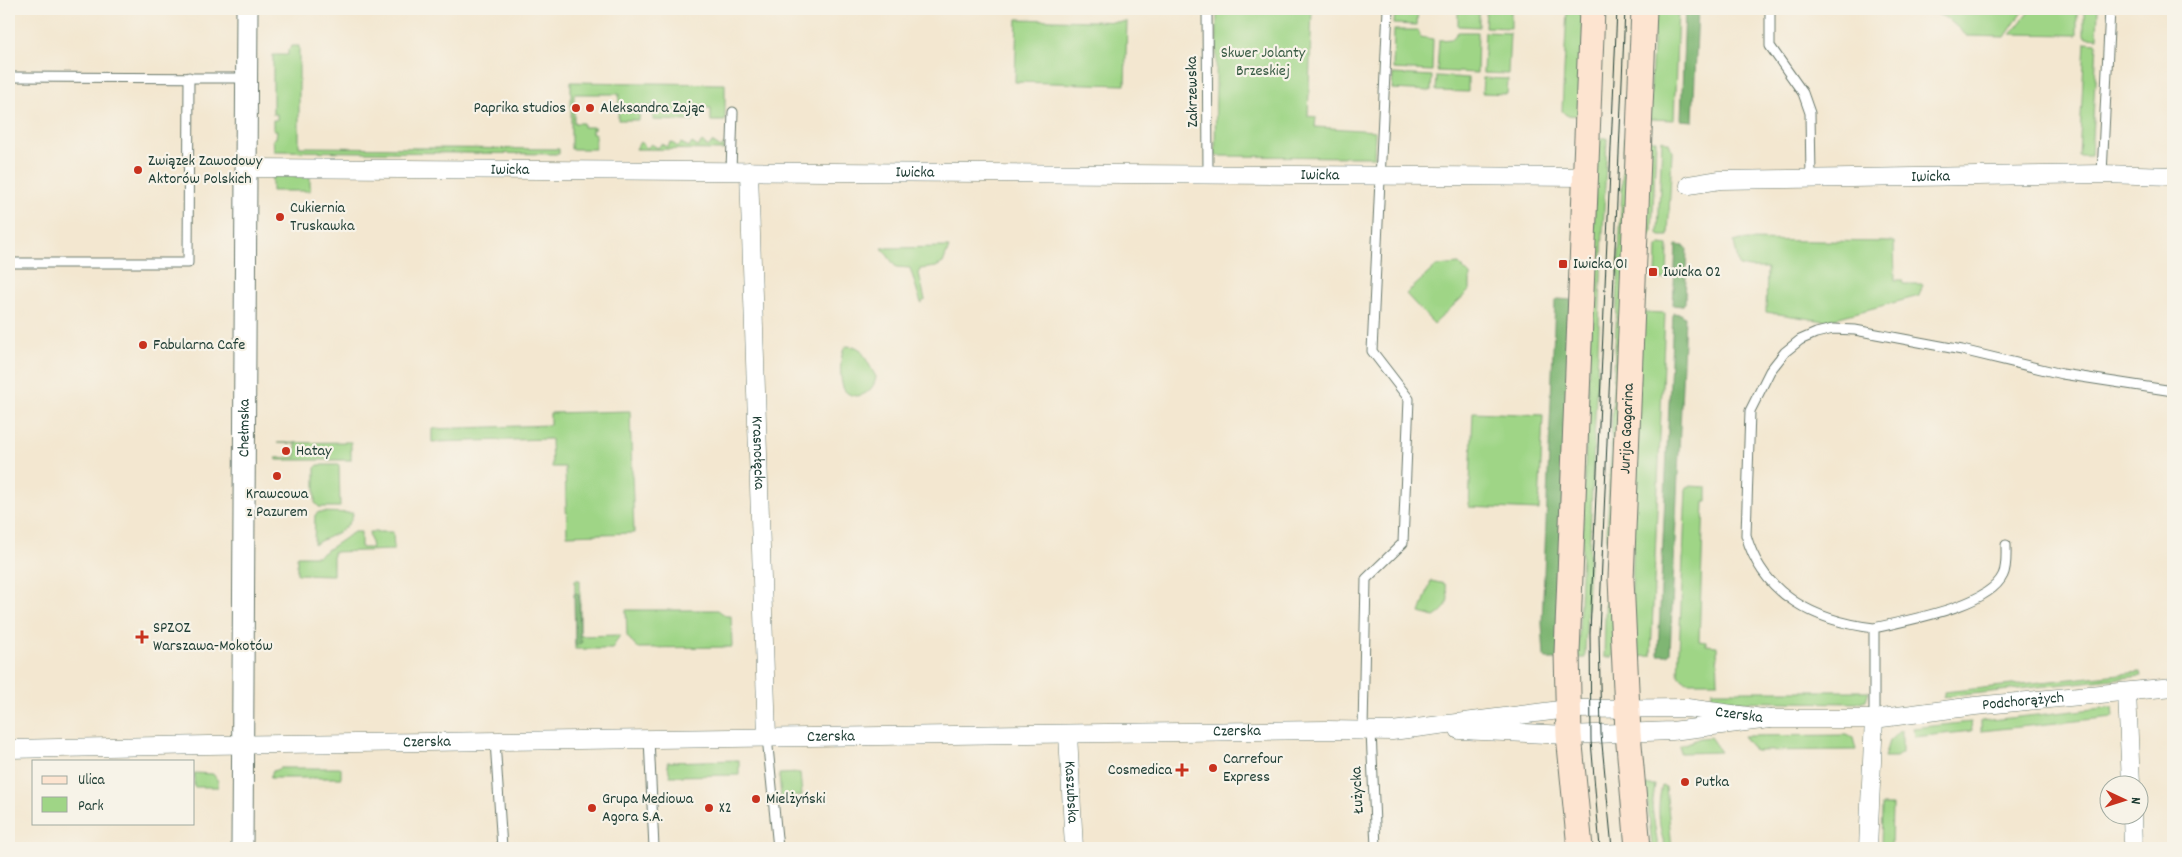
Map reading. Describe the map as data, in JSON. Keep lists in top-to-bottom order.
{
  "streets": {
    "main road": ["Jurija Gagarina"],
    "street": [
      "Iwicka",
      "Chełmska",
      "Krasnołęcka",
      "Podchorążych",
      "Czerska",
      "Kaszubska"
    ],
    "lane": ["Zakrzewska", "Łużycka"]
  },
  "crossings": [
    ["Zakrzewska", "Iwicka"],
    ["Iwicka", "Chełmska"],
    ["Iwicka", "Krasnołęcka"],
    ["Iwicka", "Łużycka"],
    ["Chełmska", "Czerska"],
    ["Jurija Gagarina", "Czerska"],
    ["Krasnołęcka", "Czerska"],
    ["Podchorążych", "Czerska"],
    ["Czerska", "Łużycka"],
    ["Czerska", "Kaszubska"]
  ],
  "parks": ["Skwer Jolanty Brzeskiej"],
  "places": {
    "other": [
      "Paprika studios",
      "Aleksandra Zając",
      "Związek Zawodowy Aktorów Polskich",
      "Cukiernia Truskawka",
      "Fabularna Cafe",
      "Hatay",
      "Krawcowa z Pazurem",
      "Carrefour Express",
      "Putka",
      "Mielżyński",
      "Grupa Mediowa Agora S.A.",
      "X2"
    ],
    "transit": ["Iwicka 01", "Iwicka 02"],
    "health": ["SPZOZ Warszawa-Mokotów", "Cosmedica"]
  },
  "legend": ["Ulica", "Park"],
  "north": "right"
}
